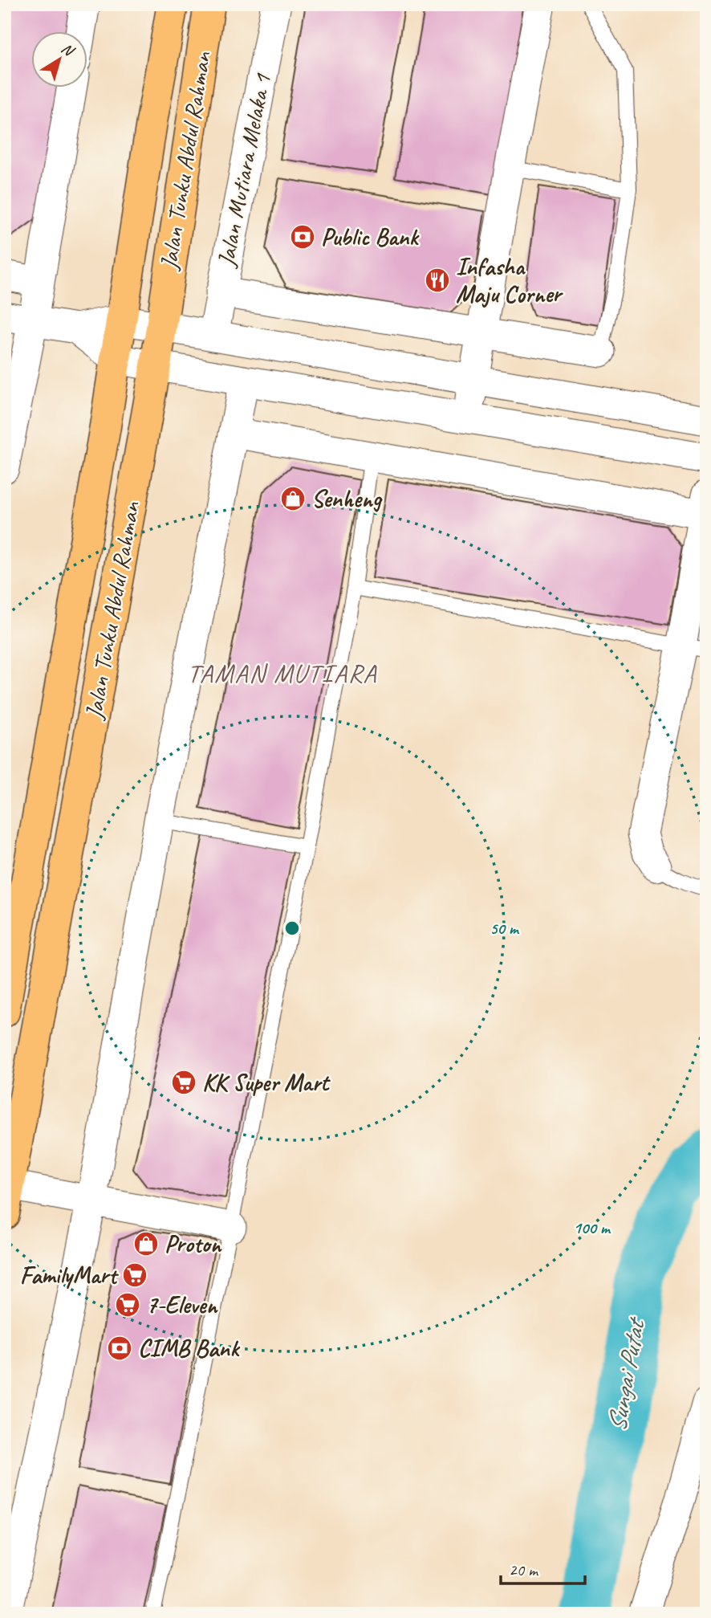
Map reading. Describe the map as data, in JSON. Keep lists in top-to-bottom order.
{
  "streets": {
    "main road": ["Jalan Tunku Abdul Rahman"],
    "street": ["Jalan Mutiara Melaka 1"]
  },
  "districts": ["TAMAN MUTIARA"],
  "water": ["Sungai Putat"],
  "places": {
    "bank": ["Public Bank", "CIMB Bank"],
    "restaurant": ["Infasha Maju Corner"],
    "shop": ["Senheng", "Proton"],
    "supermarket": ["KK Super Mart", "FamilyMart", "7-Eleven"]
  },
  "scale_bar": "20 m",
  "north": "top right",
  "rings": ["50 m", "100 m"]
}
